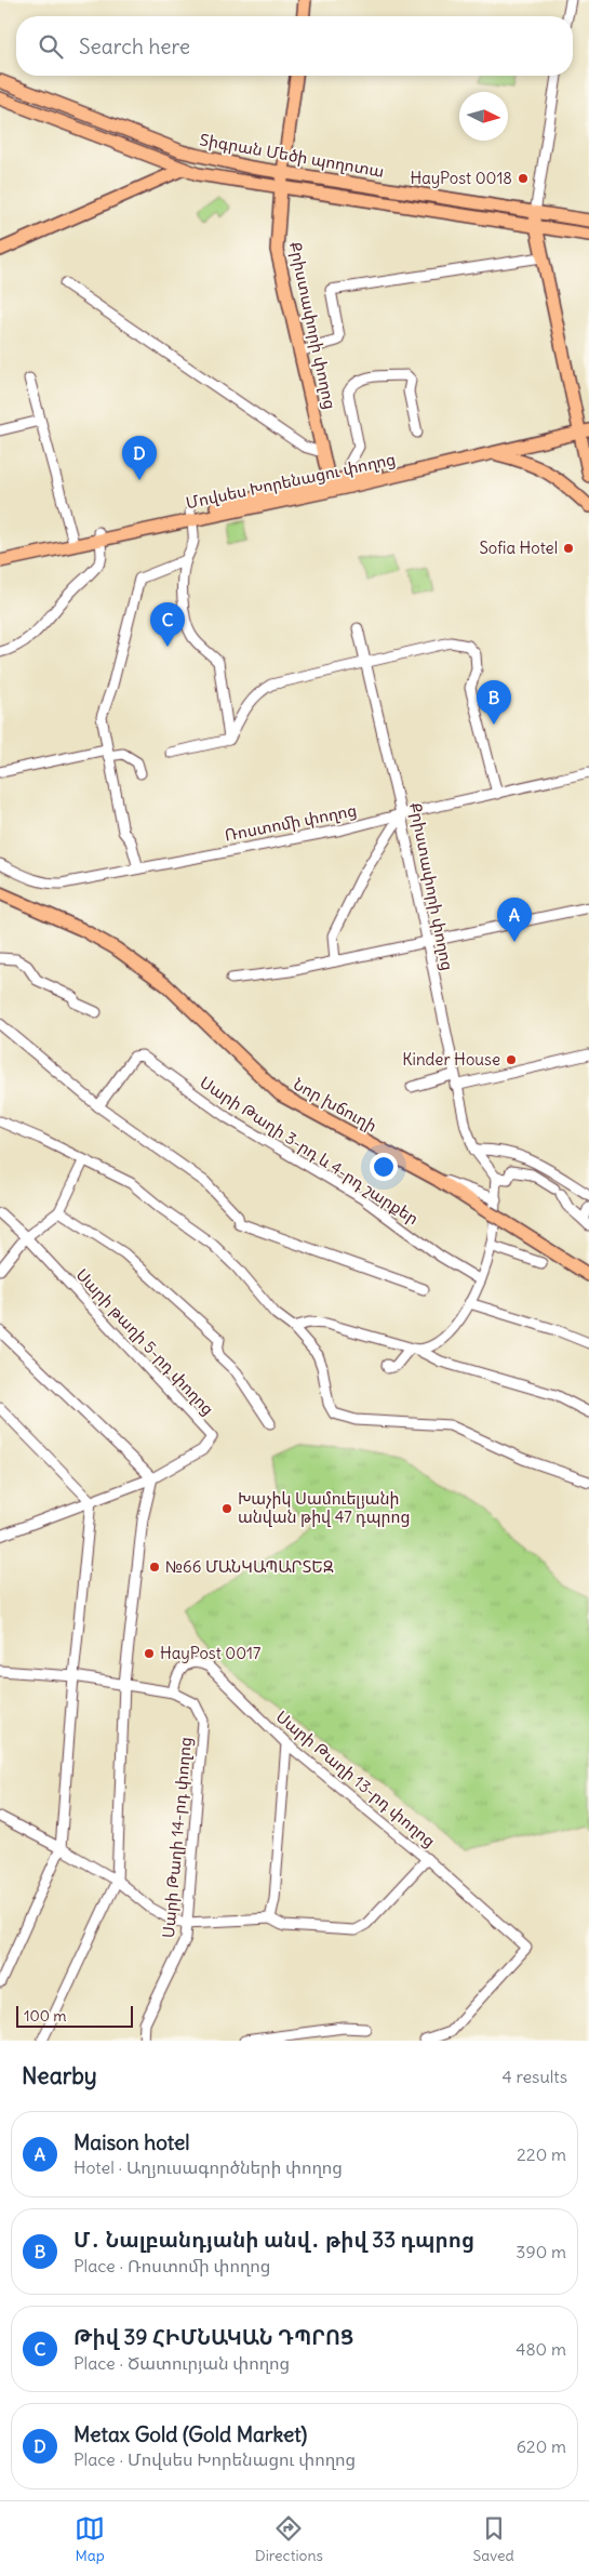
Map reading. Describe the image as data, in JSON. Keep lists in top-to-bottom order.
{
  "streets": {
    "main road": [
      "Տիգրան Մեծի պողոտա",
      "Քրիստափորի փողոց",
      "Մովսես Խորենացու փողոց",
      "Նոր խճուղի"
    ],
    "street": [
      "Ռոստոմի փողոց",
      "Սարի Թաղի 3-րդ և 4-րդ շարքեր",
      "Սարի թաղի 5-րդ փողոց",
      "Սարի Թաղի 13-րդ փողոց",
      "Սարի Թաղի 14-րդ փողոց"
    ]
  },
  "crossings": [
    ["Տիգրան Մեծի պողոտա", "Քրիստափորի փողոց"],
    ["Քրիստափորի փողոց", "Մովսես Խորենացու փողոց"],
    ["Քրիստափորի փողոց", "Ռոստոմի փողոց"],
    ["Սարի Թաղի 13-րդ փողոց", "Սարի Թաղի 14-րդ փողոց"]
  ],
  "places": [
    "HayPost 0018",
    "Sofia Hotel",
    "Kinder House",
    "Խաչիկ Սամուելյանի անվան թիվ 47 դպրոց",
    "№66 ՄԱՆԿԱՊԱՐՏԵԶ",
    "HayPost 0017"
  ],
  "scale_bar": "100 m",
  "north": "right",
  "page": {
    "search": "Search here",
    "pins": [
      "D",
      "C",
      "B",
      "A"
    ],
    "scale": "100 m",
    "heading": ["Nearby", "4 results"],
    "list": [
      {
        "mark": "A",
        "name": "Maison hotel",
        "note": "Hotel · Աղյուսագործների փողոց",
        "value": "220 m"
      },
      {
        "mark": "B",
        "name": "Մ․ Նալբանդյանի անվ․ թիվ 33 դպրոց",
        "note": "Place · Ռոստոմի փողոց",
        "value": "390 m"
      },
      {
        "mark": "C",
        "name": "Թիվ 39 ՀԻՄՆԱԿԱՆ ԴՊՐՈՑ",
        "note": "Place · Ծատուրյան փողոց",
        "value": "480 m"
      },
      {
        "mark": "D",
        "name": "Metax Gold (Gold Market)",
        "note": "Place · Մովսես Խորենացու փողոց",
        "value": "620 m"
      }
    ],
    "nav": ["Map", "Directions", "Saved"]
  }
}
